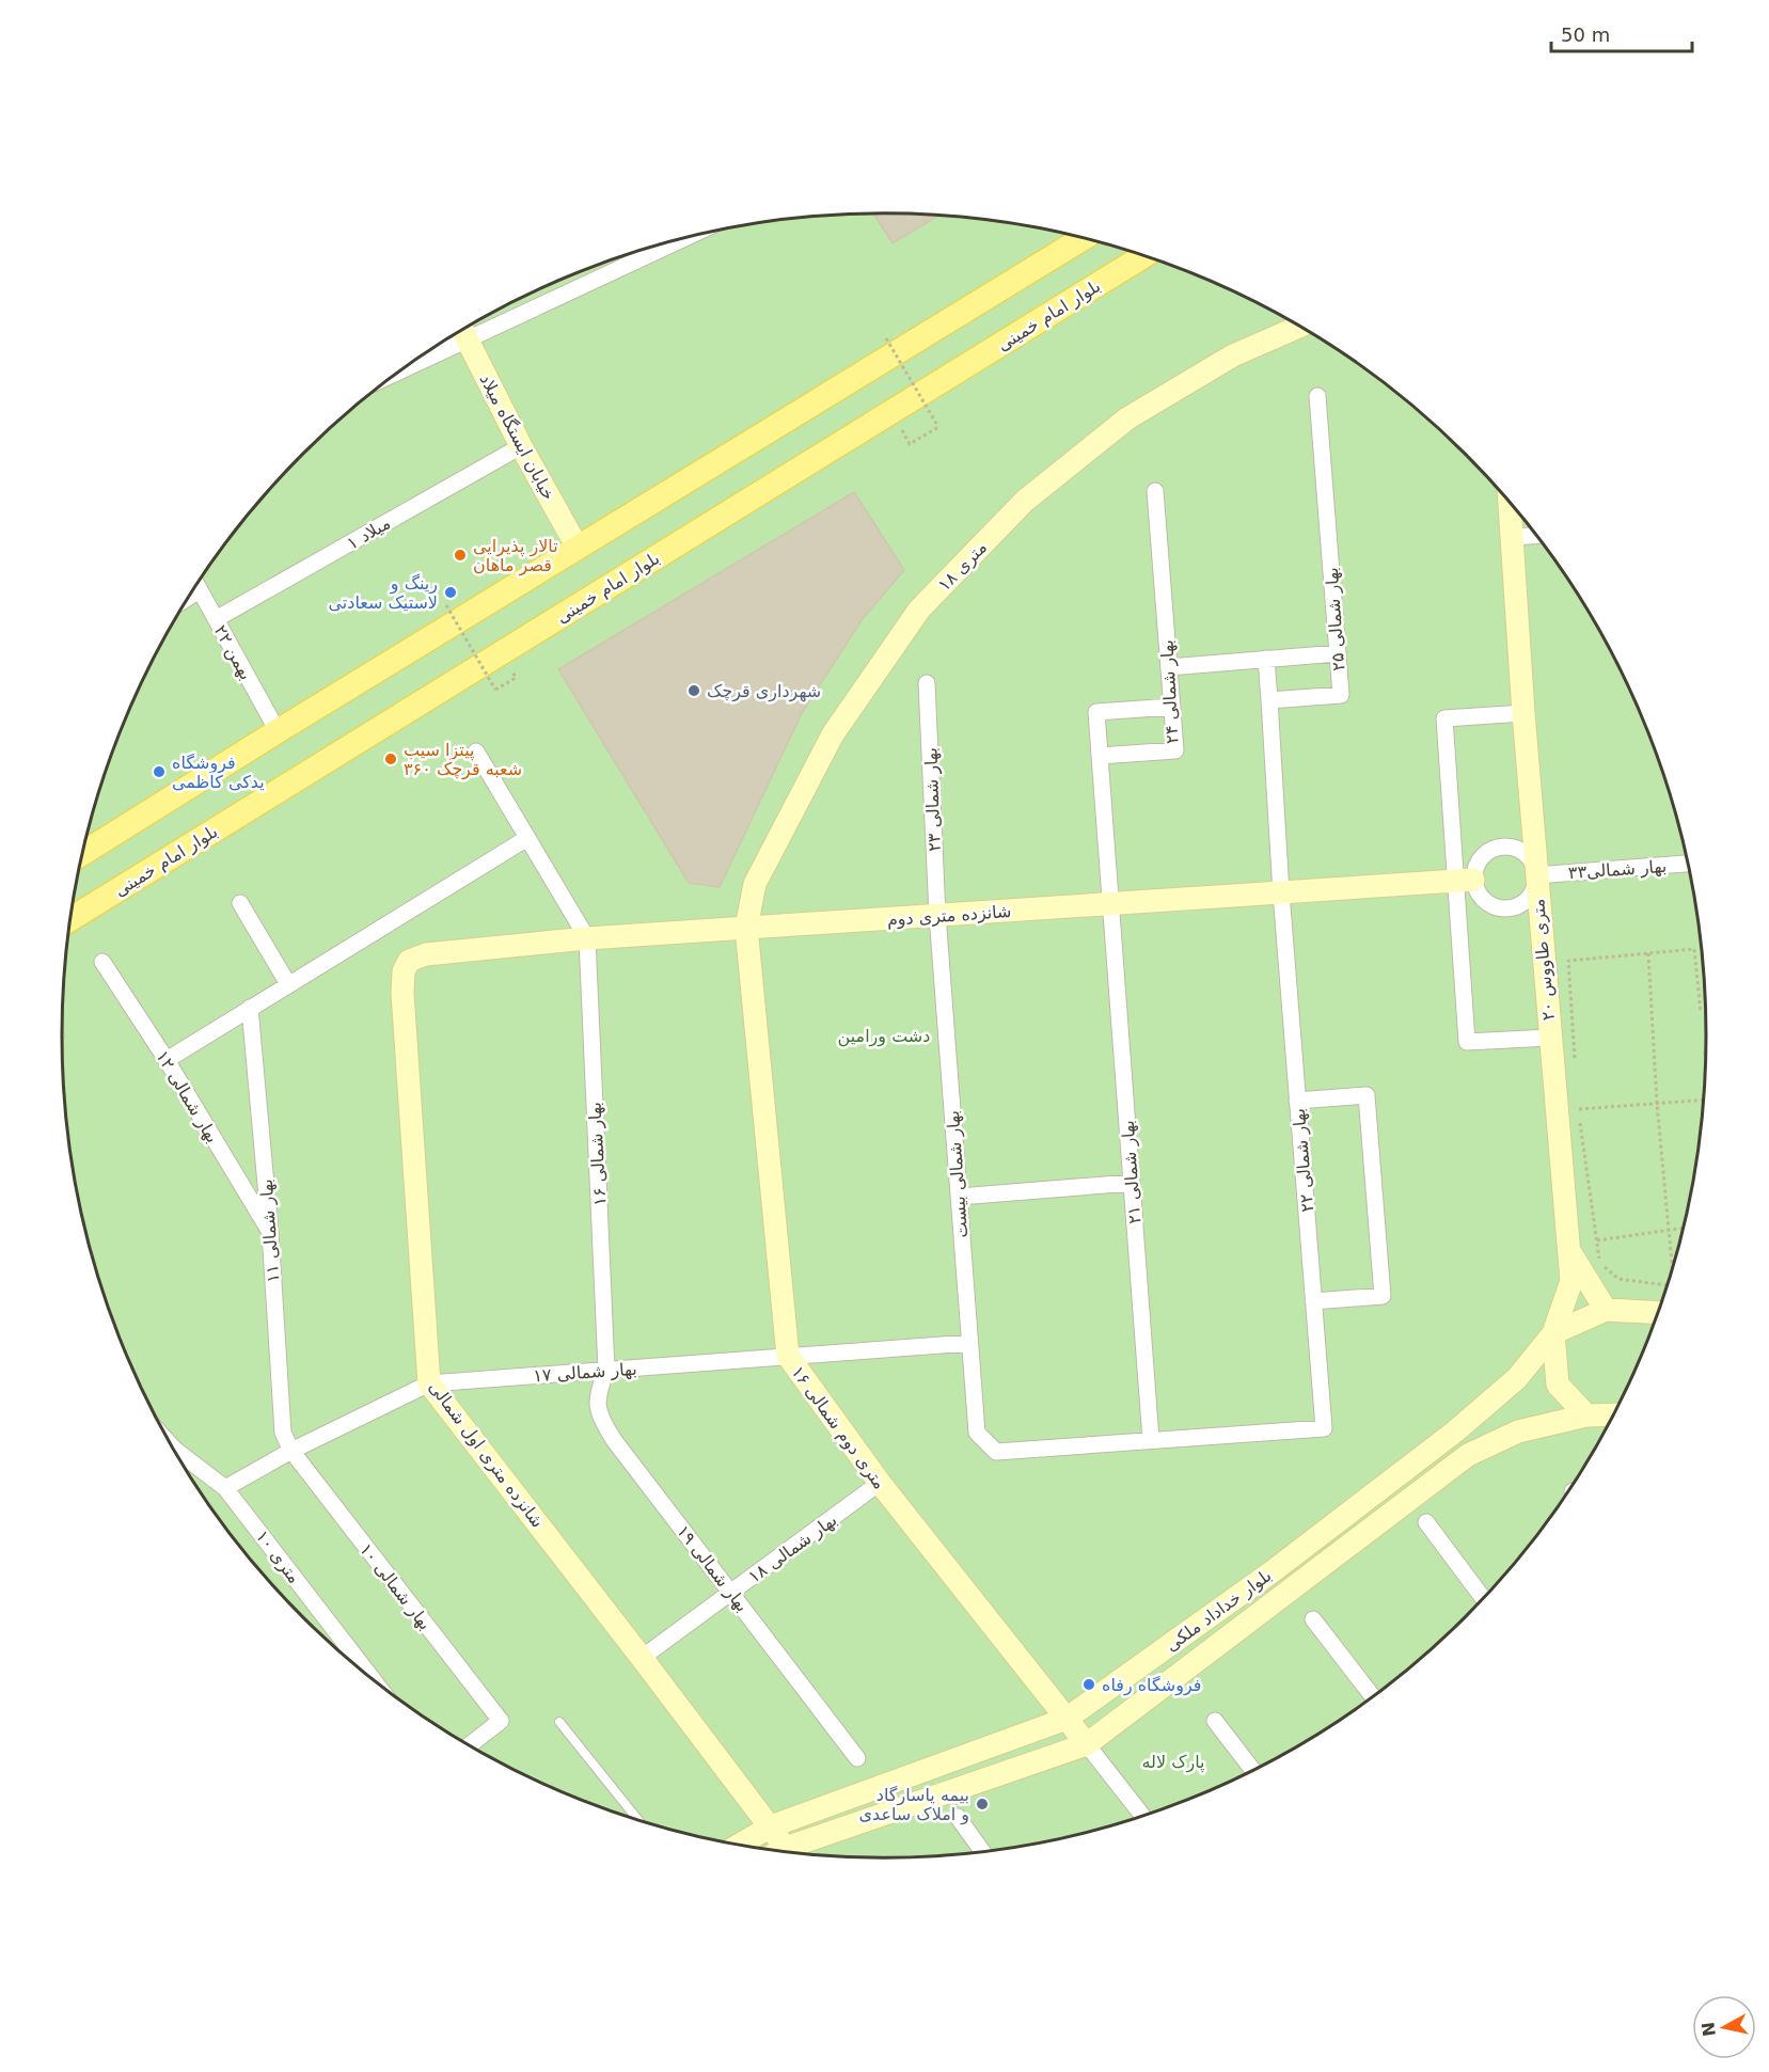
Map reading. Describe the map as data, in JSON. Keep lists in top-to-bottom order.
{
  "streets": {
    "main road": ["بلوار امام خمینی"],
    "street": [
      "خیابان ایستگاه میلاد",
      "میلاد ۱",
      "۱۸ متری",
      "بهار شمالی ۲۵",
      "۲۲ بهمن",
      "بهار شمالی ۲۴",
      "بهار شمالی ۲۳",
      "بهار شمالی۳۳",
      "شانزده متری دوم",
      "۲۰ متری طاووس",
      "بهار شمالی ۱۲",
      "بهار شمالی ۱۶",
      "بهار شمالی ۲۲",
      "بهار شمالی ۲۱",
      "بهار شمالی بیست",
      "بهار شمالی ۱۱",
      "بهار شمالی ۱۷",
      "۱۶ متری دوم شمالی",
      "شانزده متری اول شمالی",
      "بهار شمالی ۱۸",
      "۱۰ متری",
      "بهار شمالی ۱۹",
      "بهار شمالی ۱۰",
      "بلوار خداداد ملکی"
    ]
  },
  "crossings": [
    ["خیابان ایستگاه میلاد", "میلاد ۱"],
    ["میلاد ۱", "۲۲ بهمن"],
    ["۱۸ متری", "شانزده متری دوم"],
    ["۱۸ متری", "۱۶ متری دوم شمالی"],
    ["بهار شمالی ۲۳", "شانزده متری دوم"],
    ["بهار شمالی ۲۳", "بهار شمالی بیست"],
    ["بهار شمالی۳۳", "شانزده متری دوم"],
    ["بهار شمالی۳۳", "۲۰ متری طاووس"],
    ["شانزده متری دوم", "۲۰ متری طاووس"],
    ["شانزده متری دوم", "بهار شمالی ۱۶"],
    ["شانزده متری دوم", "بهار شمالی ۲۲"],
    ["شانزده متری دوم", "بهار شمالی ۲۱"],
    ["شانزده متری دوم", "بهار شمالی بیست"],
    ["شانزده متری دوم", "۱۶ متری دوم شمالی"],
    ["شانزده متری دوم", "شانزده متری اول شمالی"],
    ["۲۰ متری طاووس", "بلوار خداداد ملکی"],
    ["بهار شمالی ۱۲", "بهار شمالی ۱۱"],
    ["بهار شمالی ۱۶", "بهار شمالی ۱۷"],
    ["بهار شمالی ۱۶", "بهار شمالی ۱۹"],
    ["بهار شمالی ۲۲", "بهار شمالی ۲۱"],
    ["بهار شمالی ۲۲", "بهار شمالی بیست"],
    ["بهار شمالی ۲۱", "بهار شمالی بیست"],
    ["بهار شمالی بیست", "بهار شمالی ۱۷"],
    ["بهار شمالی ۱۱", "بهار شمالی ۱۷"],
    ["بهار شمالی ۱۱", "بهار شمالی ۱۰"],
    ["بهار شمالی ۱۷", "۱۶ متری دوم شمالی"],
    ["بهار شمالی ۱۷", "شانزده متری اول شمالی"],
    ["بهار شمالی ۱۷", "۱۰ متری"],
    ["بهار شمالی ۱۷", "بهار شمالی ۱۹"],
    ["بهار شمالی ۱۷", "بهار شمالی ۱۰"],
    ["۱۶ متری دوم شمالی", "بهار شمالی ۱۸"],
    ["۱۶ متری دوم شمالی", "بلوار خداداد ملکی"],
    ["شانزده متری اول شمالی", "بهار شمالی ۱۸"],
    ["شانزده متری اول شمالی", "بلوار خداداد ملکی"],
    ["بهار شمالی ۱۸", "بهار شمالی ۱۹"]
  ],
  "parks": ["دشت ورامین", "پارک لاله"],
  "places": [
    "تالار پذیرایی قصر ماهان",
    "رینگ و لاستیک سعادتی",
    "شهرداری قرچک",
    "پیتزا سیب ۳۶۰ شعبه قرچک",
    "فروشگاه یدکی کاظمی",
    "فروشگاه رفاه",
    "بیمه پاسارگاد و املاک ساعدی"
  ],
  "scale_bar": "50 m",
  "north": "left"
}
